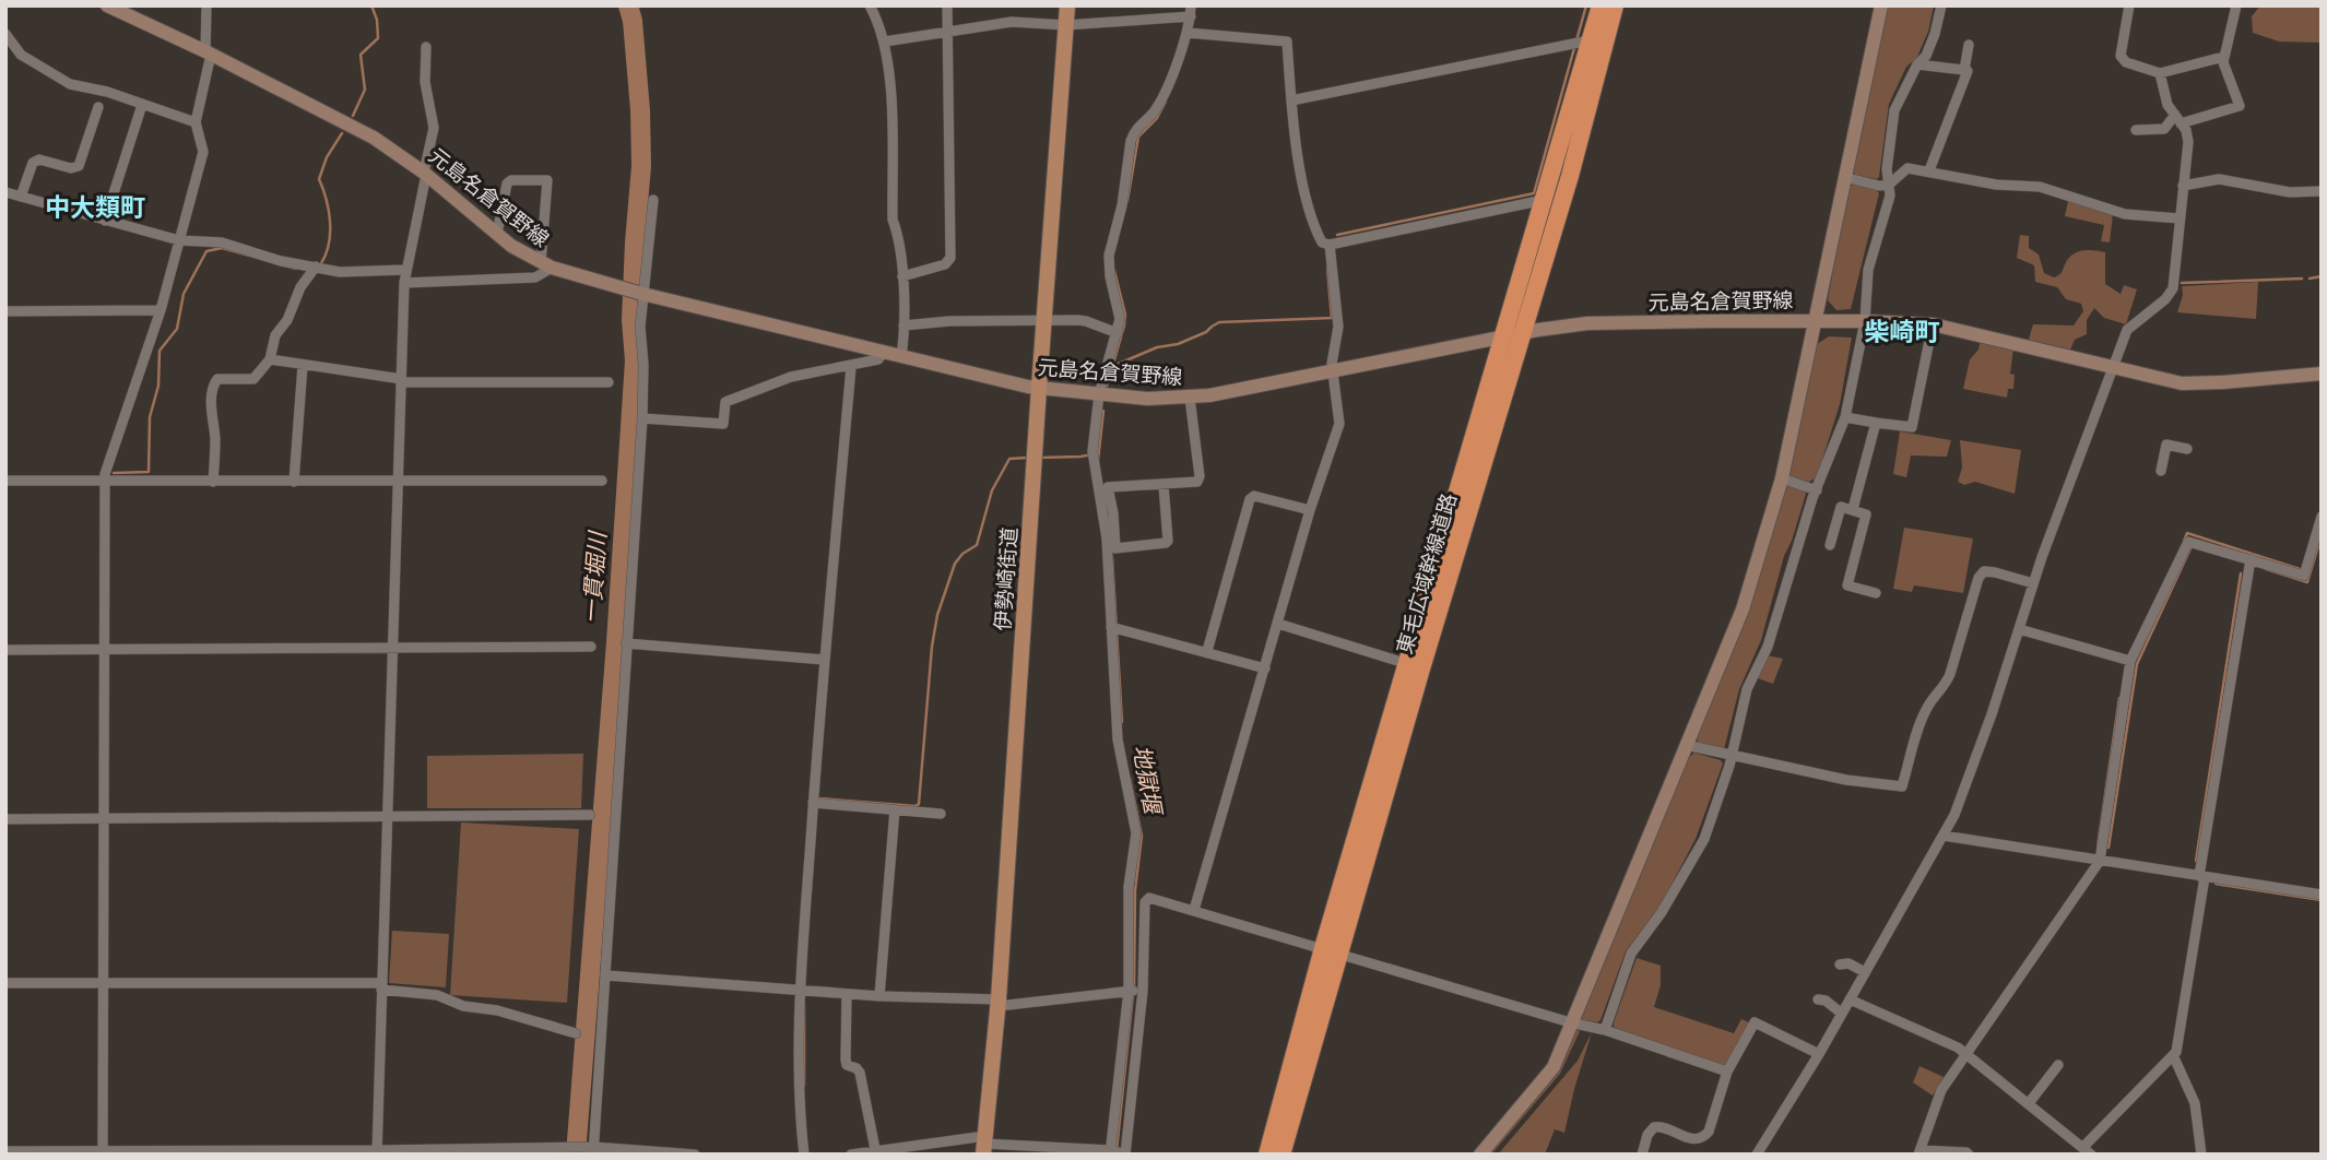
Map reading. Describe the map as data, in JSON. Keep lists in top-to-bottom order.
{
  "streets": {
    "highway": ["東毛広域幹線道路"],
    "main road": ["元島名倉賀野線", "伊勢崎街道"]
  },
  "crossings": [
    ["元島名倉賀野線", "東毛広域幹線道路"],
    ["元島名倉賀野線", "伊勢崎街道"]
  ],
  "districts": ["中大類町", "柴崎町"],
  "water": ["一貫堀川", "地獄堰"]
}
